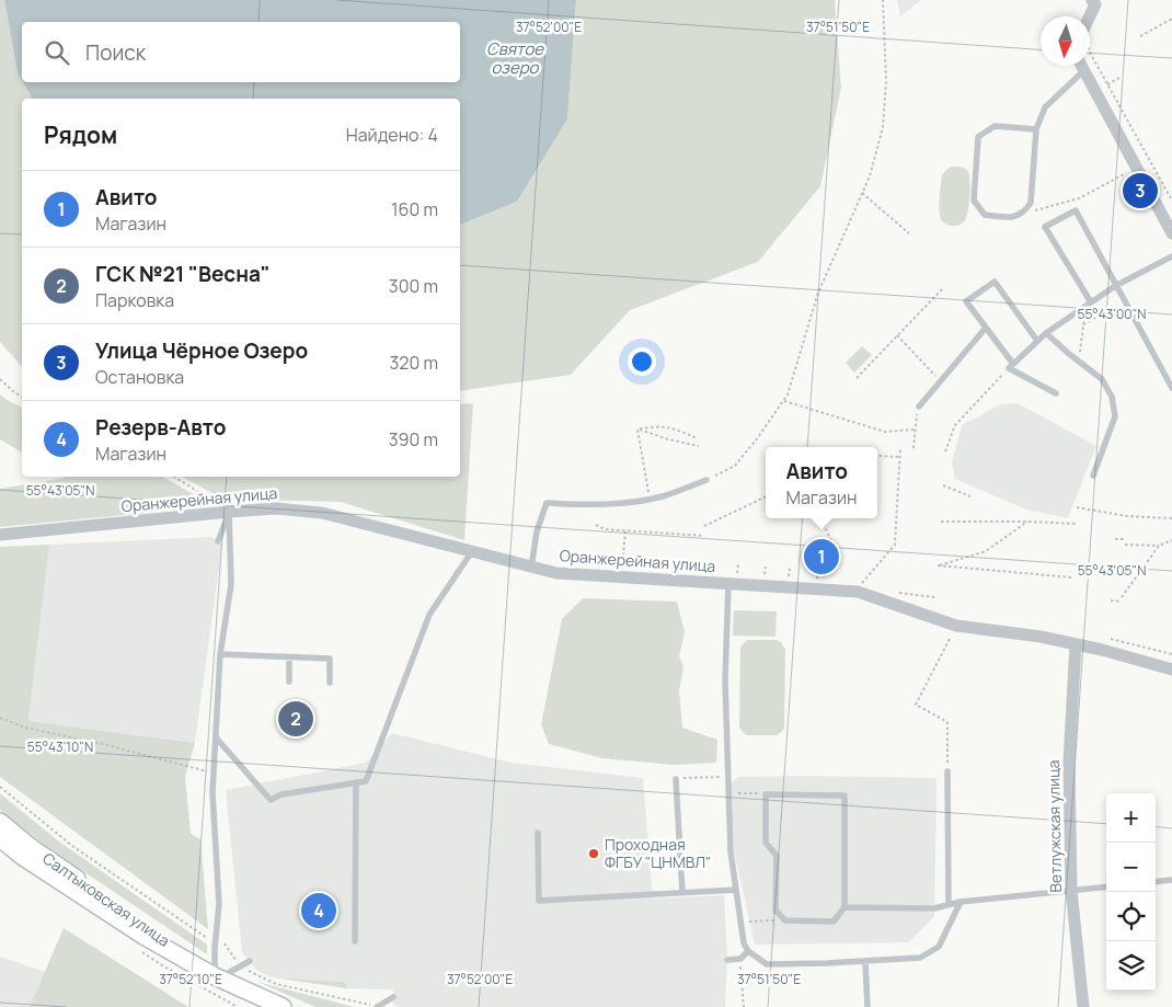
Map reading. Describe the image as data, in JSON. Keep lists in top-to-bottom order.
{
  "streets": {
    "main road": ["Салтыковская улица"],
    "street": ["Оранжерейная улица", "Ветлужская улица"]
  },
  "crossings": [
    ["Оранжерейная улица", "Ветлужская улица"]
  ],
  "water": ["Святое озеро"],
  "places": ["Проходная ФГБУ \"ЦНМВЛ\""],
  "north": "bottom",
  "page": {
    "search": "Поиск",
    "heading": ["Рядом", "Найдено: 4"],
    "list": [
      {
        "mark": "1",
        "name": "Авито",
        "note": "Магазин",
        "value": "160 m"
      },
      {
        "mark": "2",
        "name": "ГСК №21 \"Весна\"",
        "note": "Парковка",
        "value": "300 m"
      },
      {
        "mark": "3",
        "name": "Улица Чёрное Озеро",
        "note": "Остановка",
        "value": "320 m"
      },
      {
        "mark": "4",
        "name": "Резерв-Авто",
        "note": "Магазин",
        "value": "390 m"
      }
    ],
    "pins": [
      "3",
      "1",
      "2",
      "4"
    ],
    "popup": ["Авито", "Магазин"],
    "map_buttons": ["+", "−"]
  },
  "coordinates": [
    "37°52'00\"E",
    "37°51'50\"E",
    "55°43'00\"N",
    "55°43'05\"N",
    "55°43'10\"N",
    "37°52'10\"E"
  ]
}
